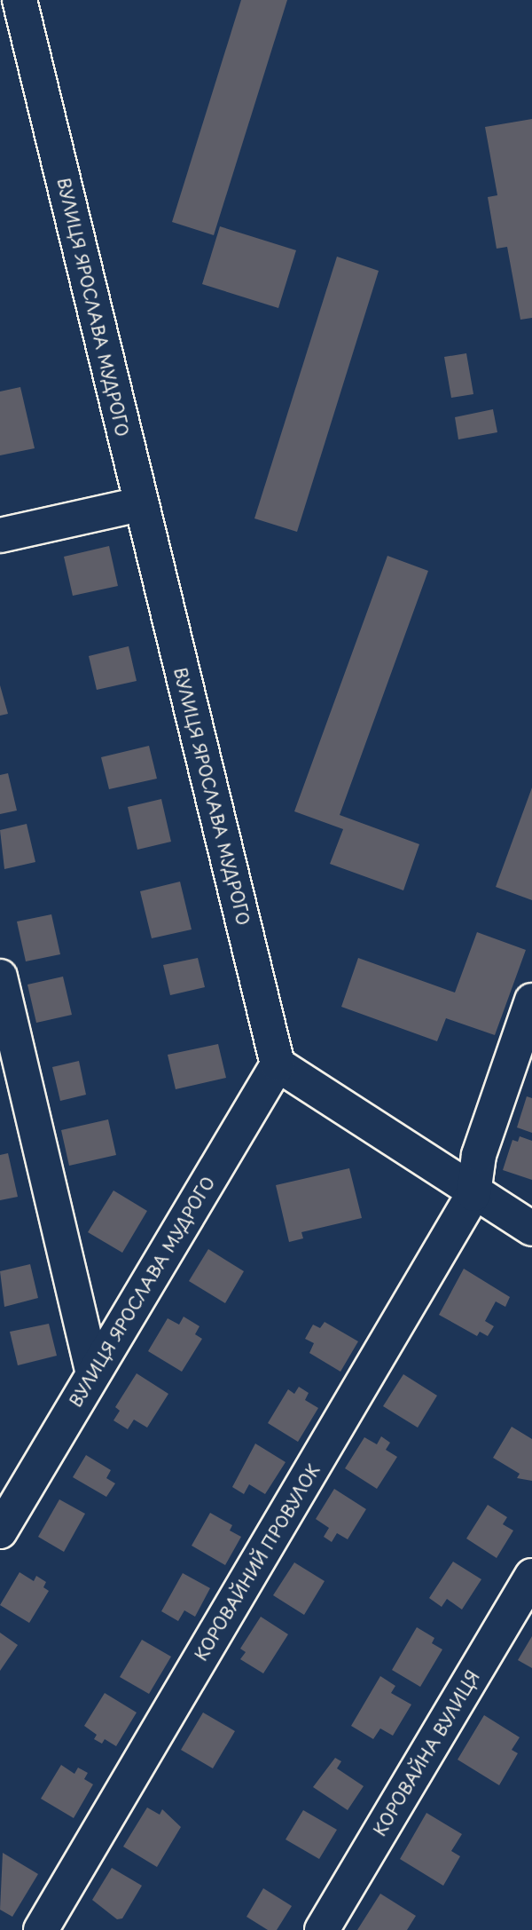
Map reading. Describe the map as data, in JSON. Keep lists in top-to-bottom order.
{
  "streets": {
    "street": ["ВУЛИЦЯ ЯРОСЛАВА МУДРОГО", "КОРОВАЙНИЙ ПРОВУЛОК", "КОРОВАЙНА ВУЛИЦЯ"]
  }
}
